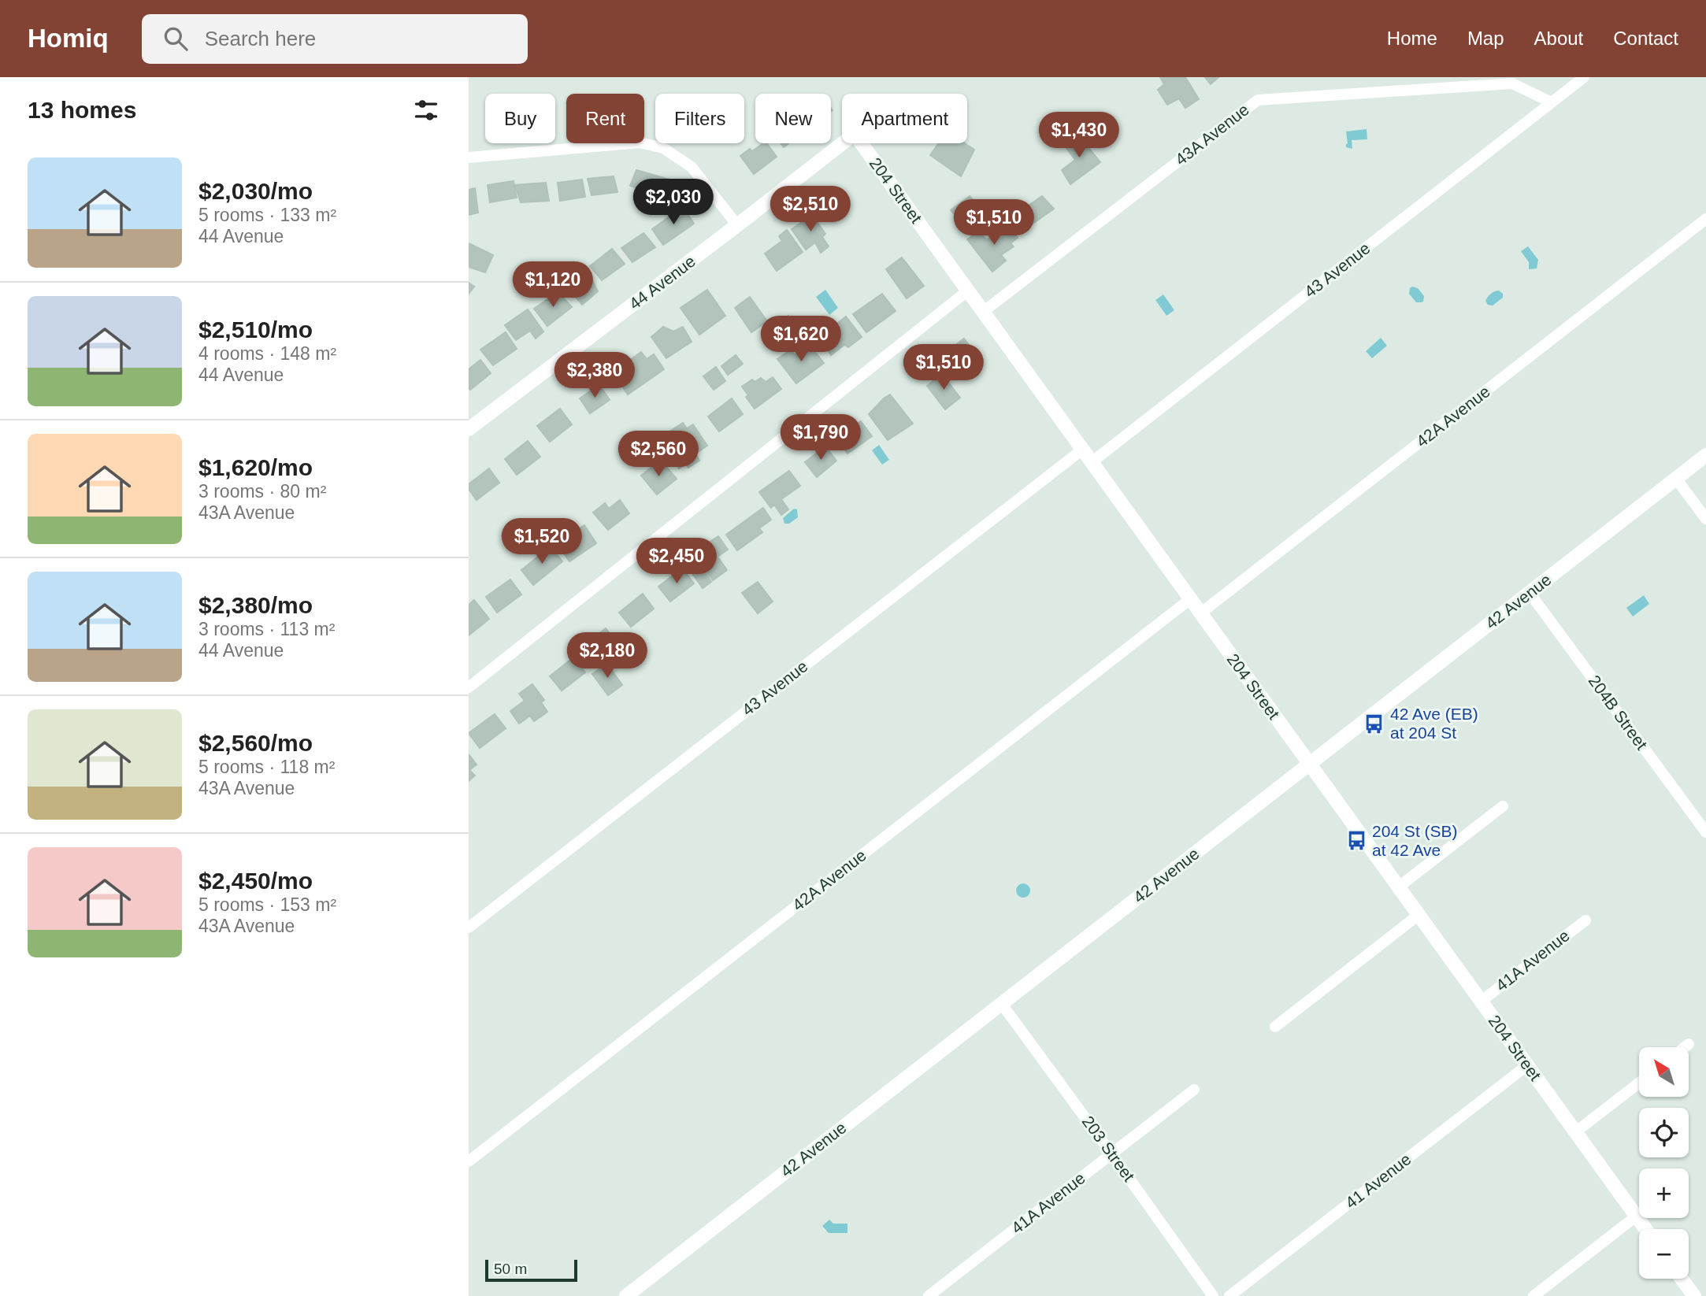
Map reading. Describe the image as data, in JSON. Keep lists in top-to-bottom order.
{
  "streets": {
    "street": [
      "43A Avenue",
      "204 Street",
      "43 Avenue",
      "44 Avenue",
      "42A Avenue",
      "42 Avenue",
      "204B Street",
      "41A Avenue",
      "203 Street",
      "41 Avenue"
    ]
  },
  "crossings": [
    ["43A Avenue", "204 Street"],
    ["43A Avenue", "43 Avenue"],
    ["204 Street", "43 Avenue"],
    ["204 Street", "42A Avenue"],
    ["204 Street", "42 Avenue"],
    ["204 Street", "41A Avenue"],
    ["204 Street", "41 Avenue"],
    ["42 Avenue", "204B Street"],
    ["42 Avenue", "203 Street"],
    ["41A Avenue", "203 Street"]
  ],
  "places": {
    "bus stop": ["42 Ave (EB) at 204 St", "204 St (SB) at 42 Ave"]
  },
  "scale_bar": "50 m",
  "north": "top left",
  "page": {
    "header": "Homiq",
    "search": "Search here",
    "nav": [
      "Home",
      "Map",
      "About",
      "Contact"
    ],
    "heading": "13 homes",
    "chip": [
      "Buy",
      "Rent",
      "Filters",
      "New",
      "Apartment"
    ],
    "price": [
      "$1,430",
      "$2,030",
      "$2,510",
      "$1,510",
      "$1,120",
      "$1,620",
      "$1,510",
      "$2,380",
      "$1,790",
      "$2,560",
      "$1,520",
      "$2,450",
      "$2,180"
    ],
    "list": [
      {
        "name": "$2,030/mo",
        "note": "5 rooms · 133 m² · 44 Avenue"
      },
      {
        "name": "$2,510/mo",
        "note": "4 rooms · 148 m² · 44 Avenue"
      },
      {
        "name": "$1,620/mo",
        "note": "3 rooms · 80 m² · 43A Avenue"
      },
      {
        "name": "$2,380/mo",
        "note": "3 rooms · 113 m² · 44 Avenue"
      },
      {
        "name": "$2,560/mo",
        "note": "5 rooms · 118 m² · 43A Avenue"
      },
      {
        "name": "$2,450/mo",
        "note": "5 rooms · 153 m² · 43A Avenue"
      }
    ],
    "map_buttons": ["+", "−"],
    "scale": "50 m"
  }
}
